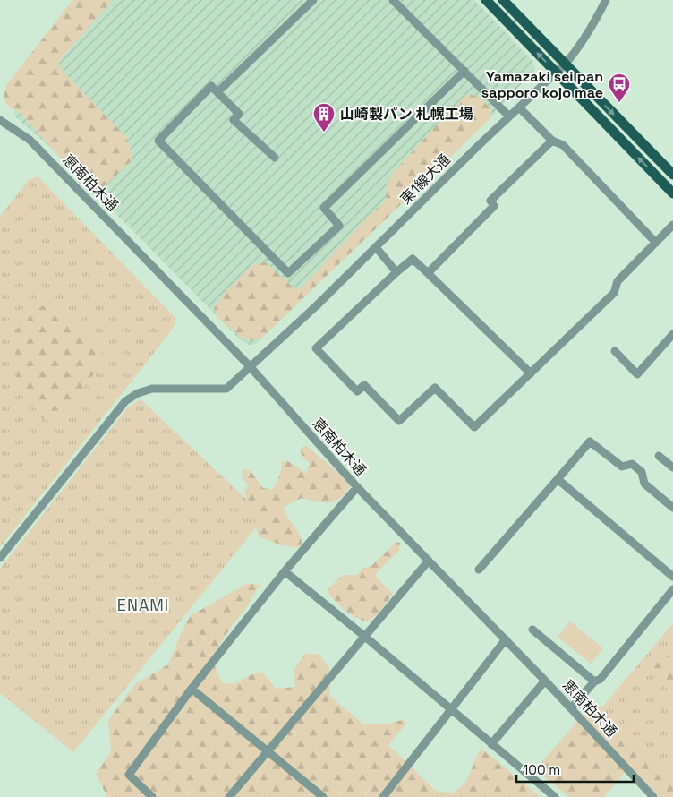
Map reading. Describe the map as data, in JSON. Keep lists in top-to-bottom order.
{
  "streets": {
    "street": ["東1線大通", "恵南柏木通"]
  },
  "crossings": [
    ["東1線大通", "恵南柏木通"]
  ],
  "districts": ["ENAMI"],
  "places": {
    "bus stop": ["Yamazaki sei pan sapporo kojo mae"],
    "building": ["山崎製パン 札幌工場"]
  },
  "scale_bar": "100 m"
}
